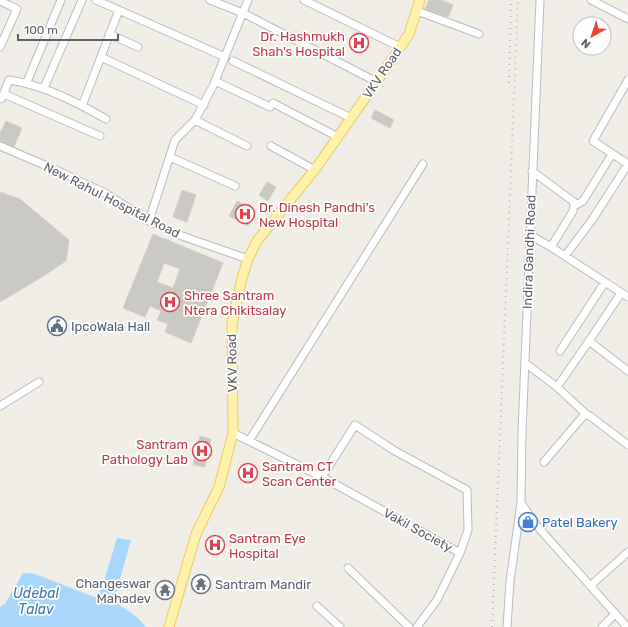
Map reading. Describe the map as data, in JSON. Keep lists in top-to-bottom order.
{
  "streets": {
    "main road": ["VKV Road"],
    "street": ["New Rahul Hospital Road", "Indira Gandhi Road", "Vakil Society"]
  },
  "crossings": [
    ["VKV Road", "New Rahul Hospital Road"]
  ],
  "water": ["Udebal Talav"],
  "places": {
    "hospital": [
      "Dr. Hashmukh Shah's Hospital",
      "Dr. Dinesh Pandhi's New Hospital",
      "Shree Santram Ntera Chikitsalay",
      "Santram Pathology Lab",
      "Santram CT Scan Center",
      "Santram Eye Hospital"
    ],
    "public building": ["IpcoWala Hall"],
    "shop": ["Patel Bakery"],
    "temple": ["Santram Mandir", "Changeswar Mahadev"]
  },
  "scale_bar": "100 m",
  "north": "bottom left"
}
